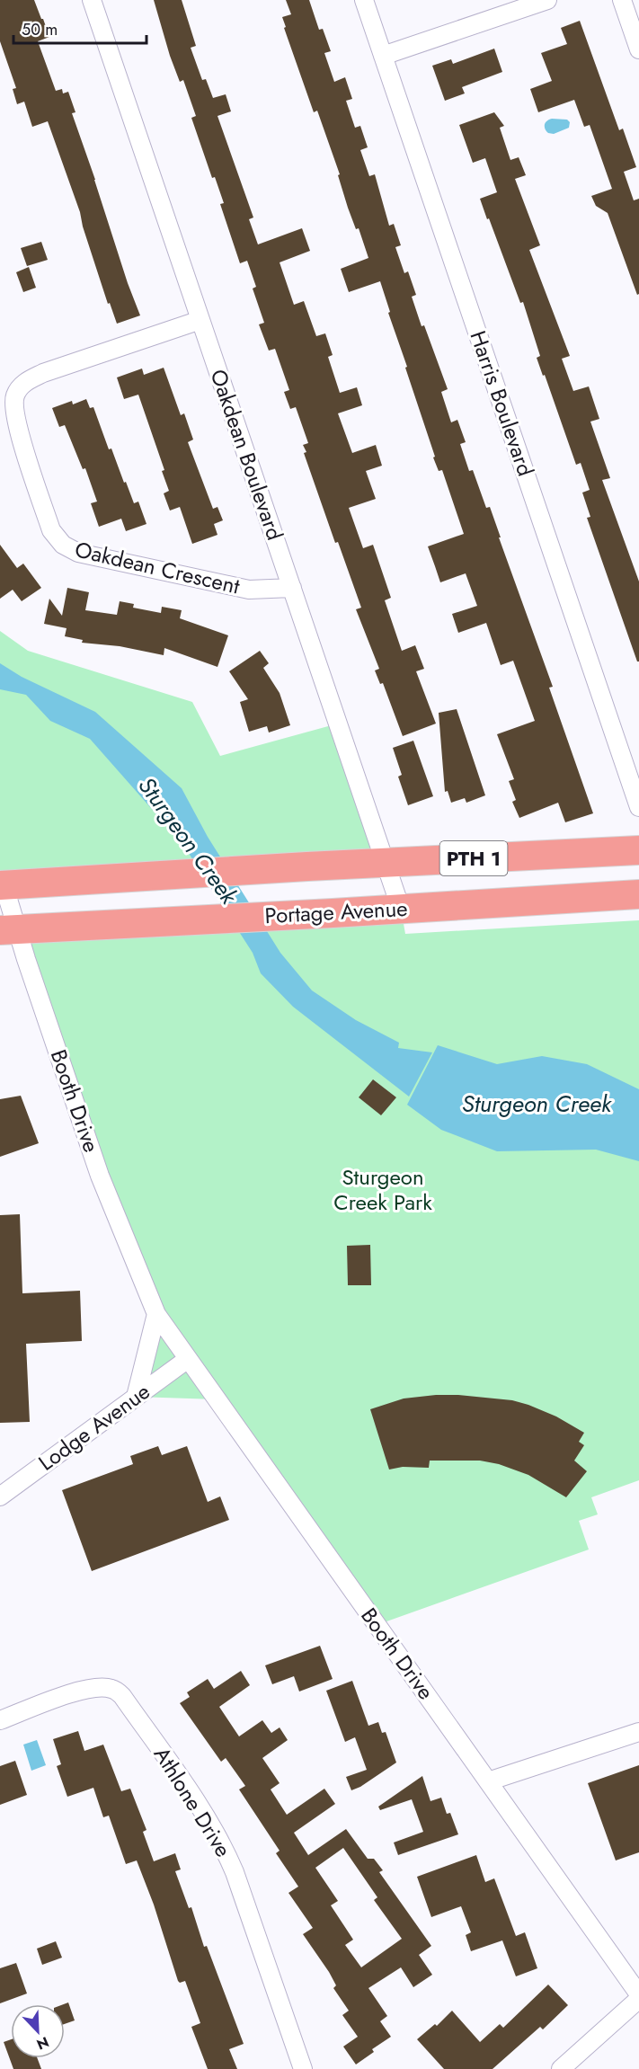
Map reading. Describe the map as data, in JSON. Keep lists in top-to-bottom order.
{
  "streets": {
    "highway": ["PTH 1", "Portage Avenue"],
    "street": [
      "Harris Boulevard",
      "Oakdean Boulevard",
      "Oakdean Crescent",
      "Booth Drive",
      "Lodge Avenue",
      "Athlone Drive"
    ]
  },
  "crossings": [
    ["Oakdean Boulevard", "Oakdean Crescent"],
    ["Oakdean Boulevard", "PTH 1"],
    ["Oakdean Boulevard", "Portage Avenue"],
    ["PTH 1", "Booth Drive"],
    ["Portage Avenue", "Booth Drive"],
    ["Booth Drive", "Lodge Avenue"]
  ],
  "water": ["Sturgeon Creek"],
  "parks": ["Sturgeon Creek Park"],
  "scale_bar": "50 m",
  "north": "bottom right"
}
